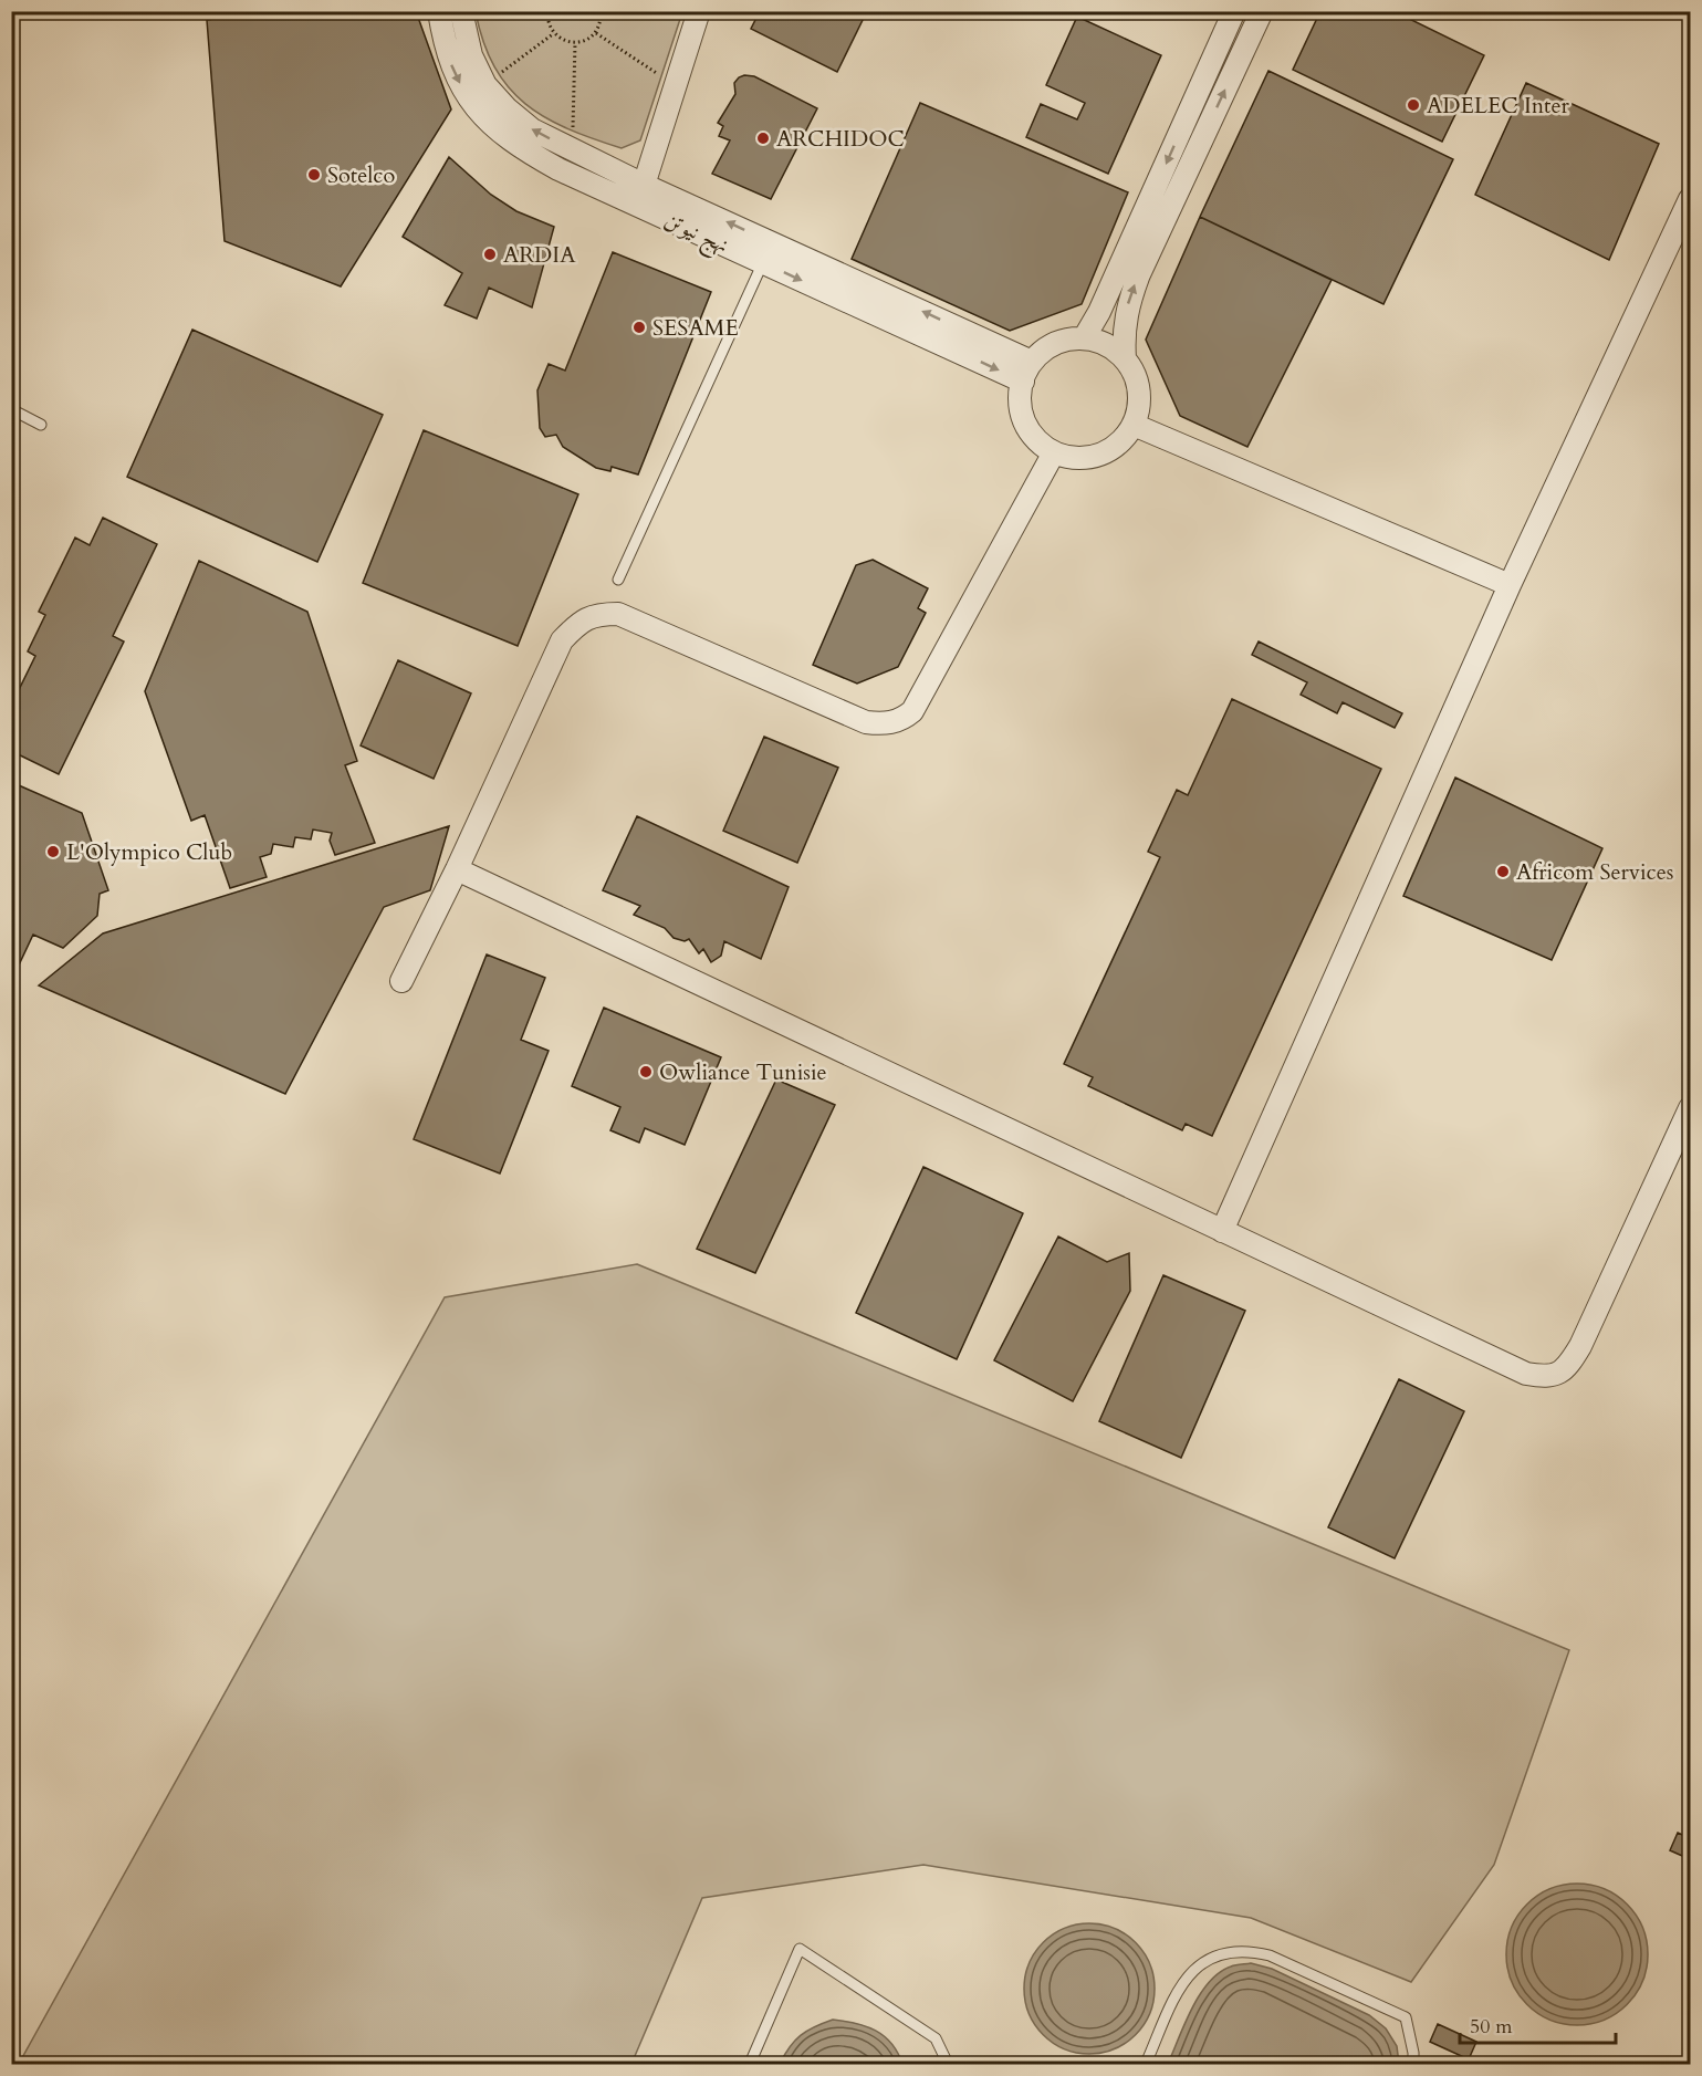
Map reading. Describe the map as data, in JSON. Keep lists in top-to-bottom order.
{
  "streets": {
    "street": ["نهج نيوتن"]
  },
  "places": [
    "ADELEC Inter",
    "ARCHIDOC",
    "Sotelco",
    "ARDIA",
    "SESAME",
    "L'Olympico Club",
    "Africom Services",
    "Owliance Tunisie"
  ],
  "scale_bar": "50 m"
}
